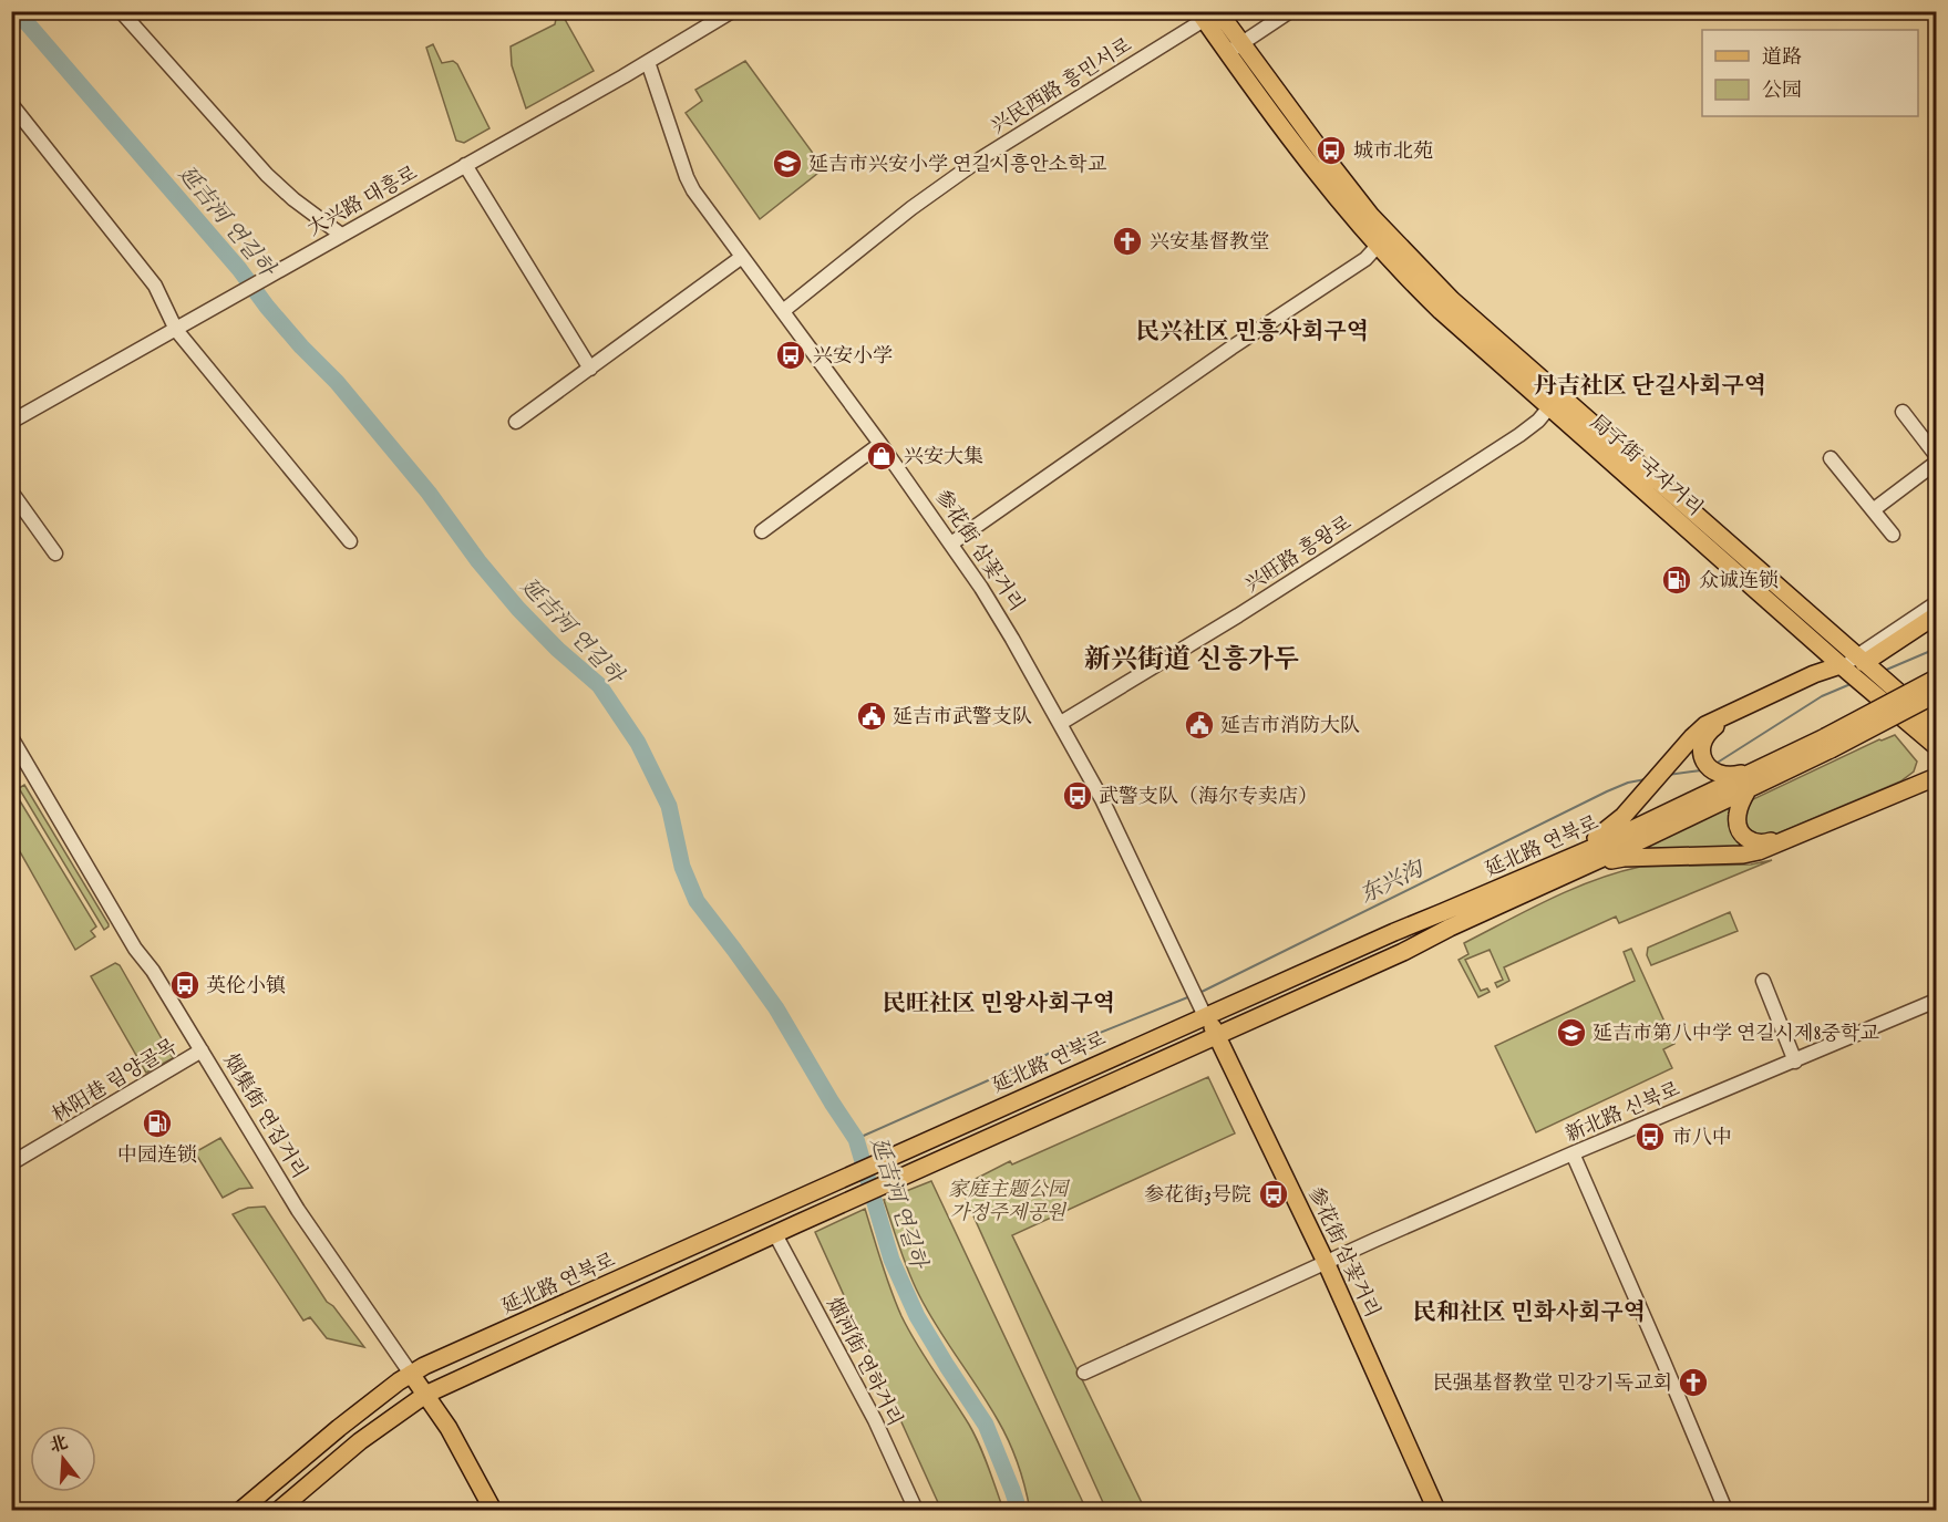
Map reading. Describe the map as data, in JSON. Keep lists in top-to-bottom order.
{
  "streets": {
    "main road": [
      "局子街 국자거리",
      "参花街 삼꽃거리",
      "延北路 연북로",
      "烟集街 연집거리"
    ],
    "street": [
      "兴民西路 흥민서로",
      "大兴路 대흥로",
      "兴旺路 흥왕로",
      "林阳巷 림양골목",
      "新北路 신북로",
      "烟河街 연하거리"
    ]
  },
  "crossings": [
    ["兴民西路 흥민서로", "局子街 국자거리"],
    ["兴民西路 흥민서로", "参花街 삼꽃거리"],
    ["大兴路 대흥로", "参花街 삼꽃거리"],
    ["局子街 국자거리", "兴旺路 흥왕로"],
    ["参花街 삼꽃거리", "兴旺路 흥왕로"],
    ["参花街 삼꽃거리", "延北路 연북로"],
    ["参花街 삼꽃거리", "新北路 신북로"],
    ["延北路 연북로", "烟集街 연집거리"],
    ["延北路 연북로", "烟河街 연하거리"],
    ["林阳巷 림양골목", "烟集街 연집거리"]
  ],
  "districts": [
    "民兴社区 민흥사회구역",
    "丹吉社区 단길사회구역",
    "新兴街道 신흥가두",
    "民旺社区 민왕사회구역",
    "民和社区 민화사회구역"
  ],
  "water": ["延吉河 연길하", "东兴沟"],
  "parks": ["家庭主题公园 가정주제공원"],
  "places": {
    "bus stop": [
      "城市北苑",
      "兴安小学",
      "武警支队（海尔专卖店）",
      "英伦小镇",
      "市八中",
      "参花街3号院"
    ],
    "school or university": ["延吉市兴安小学 연길시흥안소학교", "延吉市第八中学 연길시제8중학교"],
    "church": ["兴安基督教堂", "民强基督教堂 민강기독교회"],
    "shop": ["兴安大集"],
    "fuel station": ["众诚连锁", "中园连锁"],
    "public building": ["延吉市武警支队", "延吉市消防大队"]
  },
  "legend": ["道路", "公园"],
  "north": "top"
}
